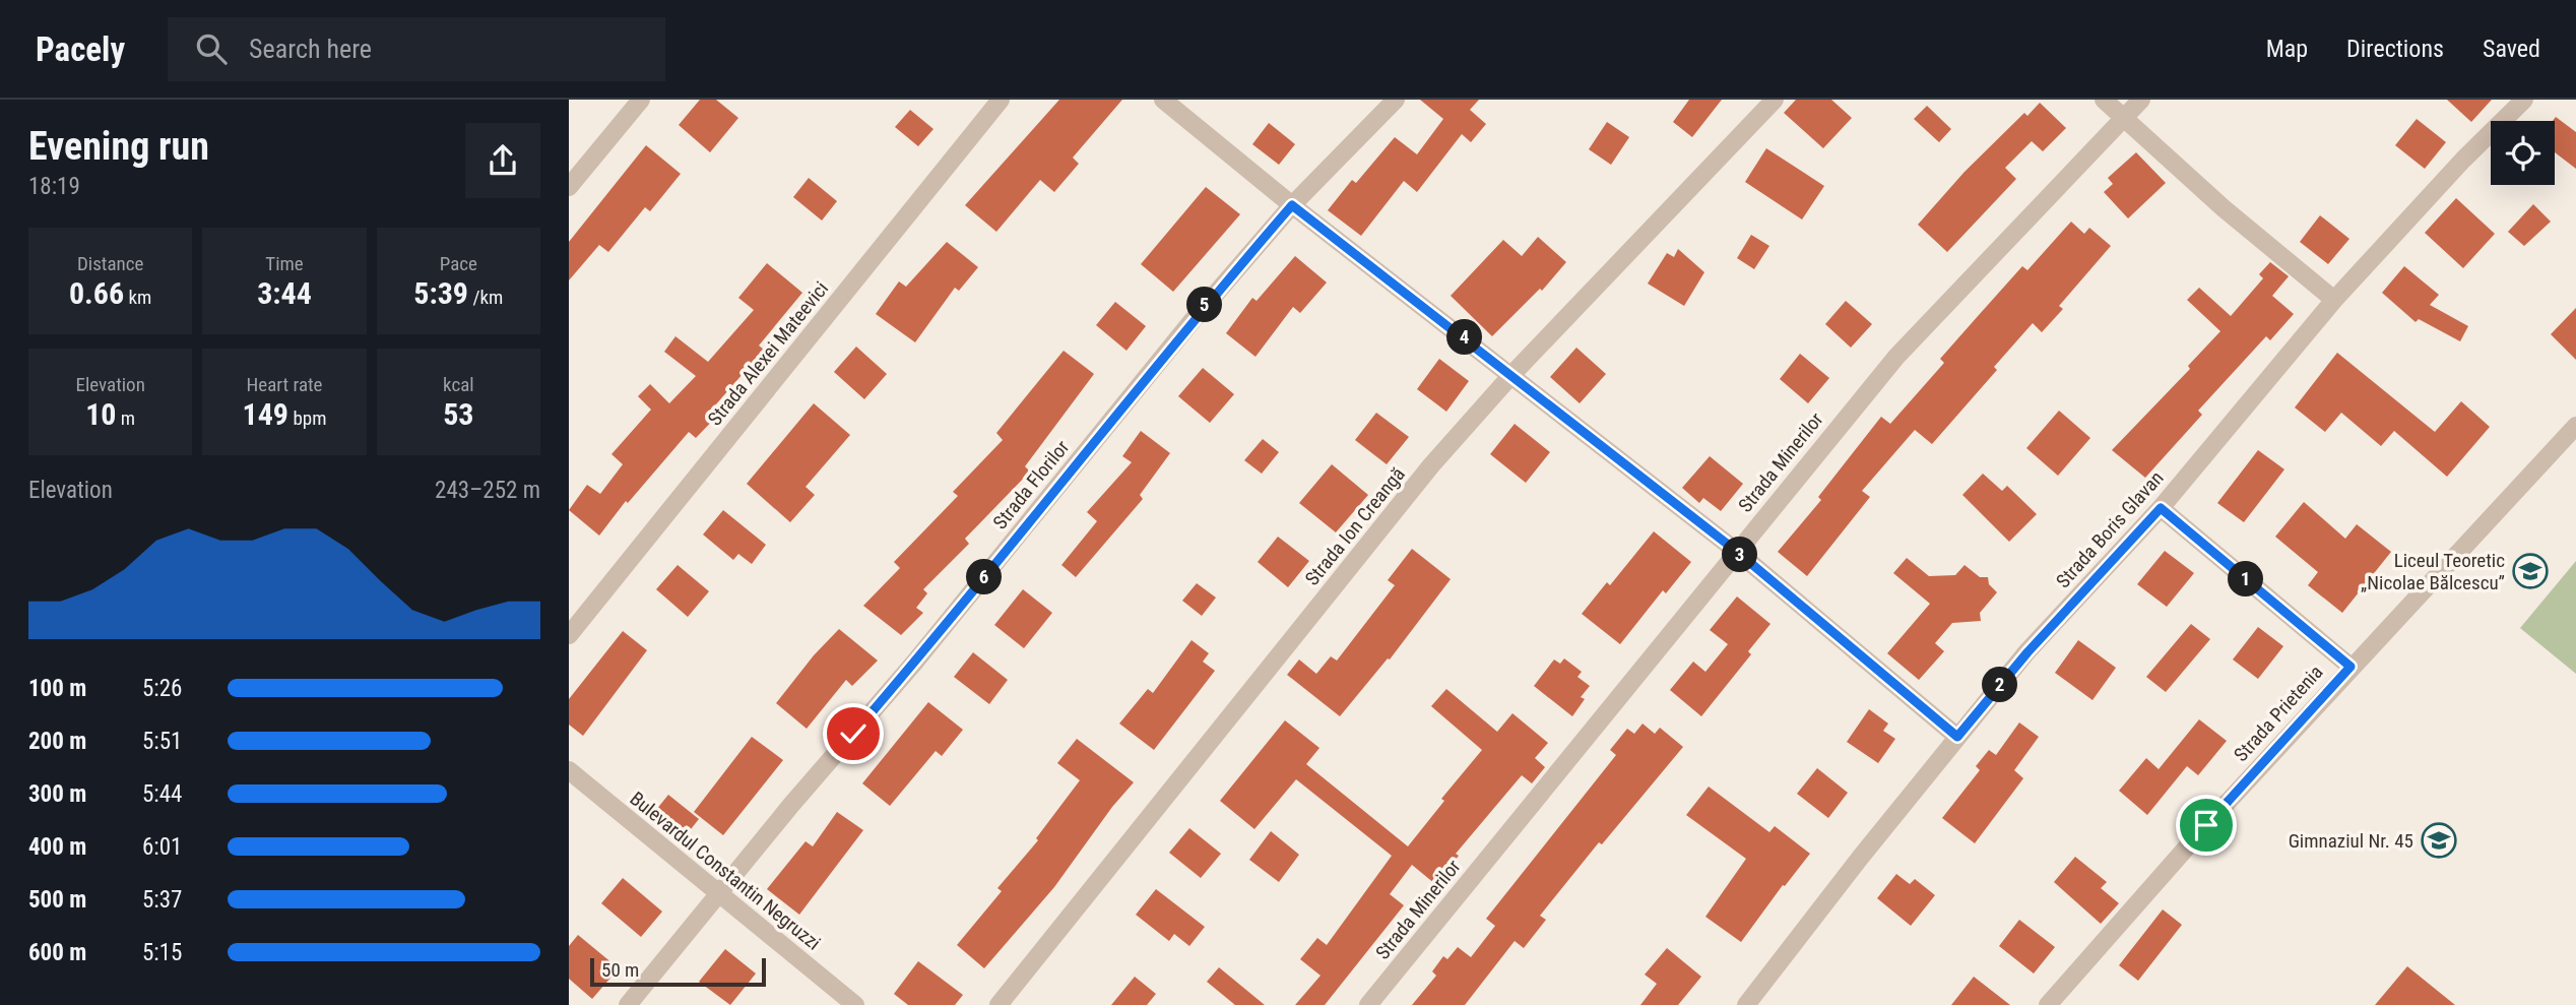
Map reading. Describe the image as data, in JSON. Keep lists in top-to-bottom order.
{
  "streets": {
    "street": [
      "Strada Alexei Mateevici",
      "Strada Minerilor",
      "Strada Florilor",
      "Strada Ion Creangă",
      "Strada Boris Glavan",
      "Strada Prietenia",
      "Bulevardul Constantin Negruzzi"
    ]
  },
  "crossings": [
    ["Strada Florilor", "Bulevardul Constantin Negruzzi"]
  ],
  "places": {
    "school or university": ["Liceul Teoretic „Nicolae Bălcescu”", "Gimnaziul Nr. 45"]
  },
  "scale_bar": "50 m",
  "page": {
    "header": "Pacely",
    "search": "Search here",
    "nav": ["Map", "Directions", "Saved"],
    "heading": ["Evening run", "18:19"],
    "stats": [
      ["Distance", "0.66 km"],
      ["Time", "3:44"],
      ["Pace", "5:39 /km"],
      ["Elevation", "10 m"],
      ["Heart rate", "149 bpm"],
      ["kcal", "53"]
    ],
    "pins": [
      "5",
      "4",
      "3",
      "6",
      "1",
      "2"
    ],
    "chart": ["Elevation", "243–252 m"],
    "list": [
      {
        "name": "100 m",
        "note": "5:26"
      },
      {
        "name": "200 m",
        "note": "5:51"
      },
      {
        "name": "300 m",
        "note": "5:44"
      },
      {
        "name": "400 m",
        "note": "6:01"
      },
      {
        "name": "500 m",
        "note": "5:37"
      },
      {
        "name": "600 m",
        "note": "5:15"
      }
    ],
    "scale": "50 m"
  }
}
